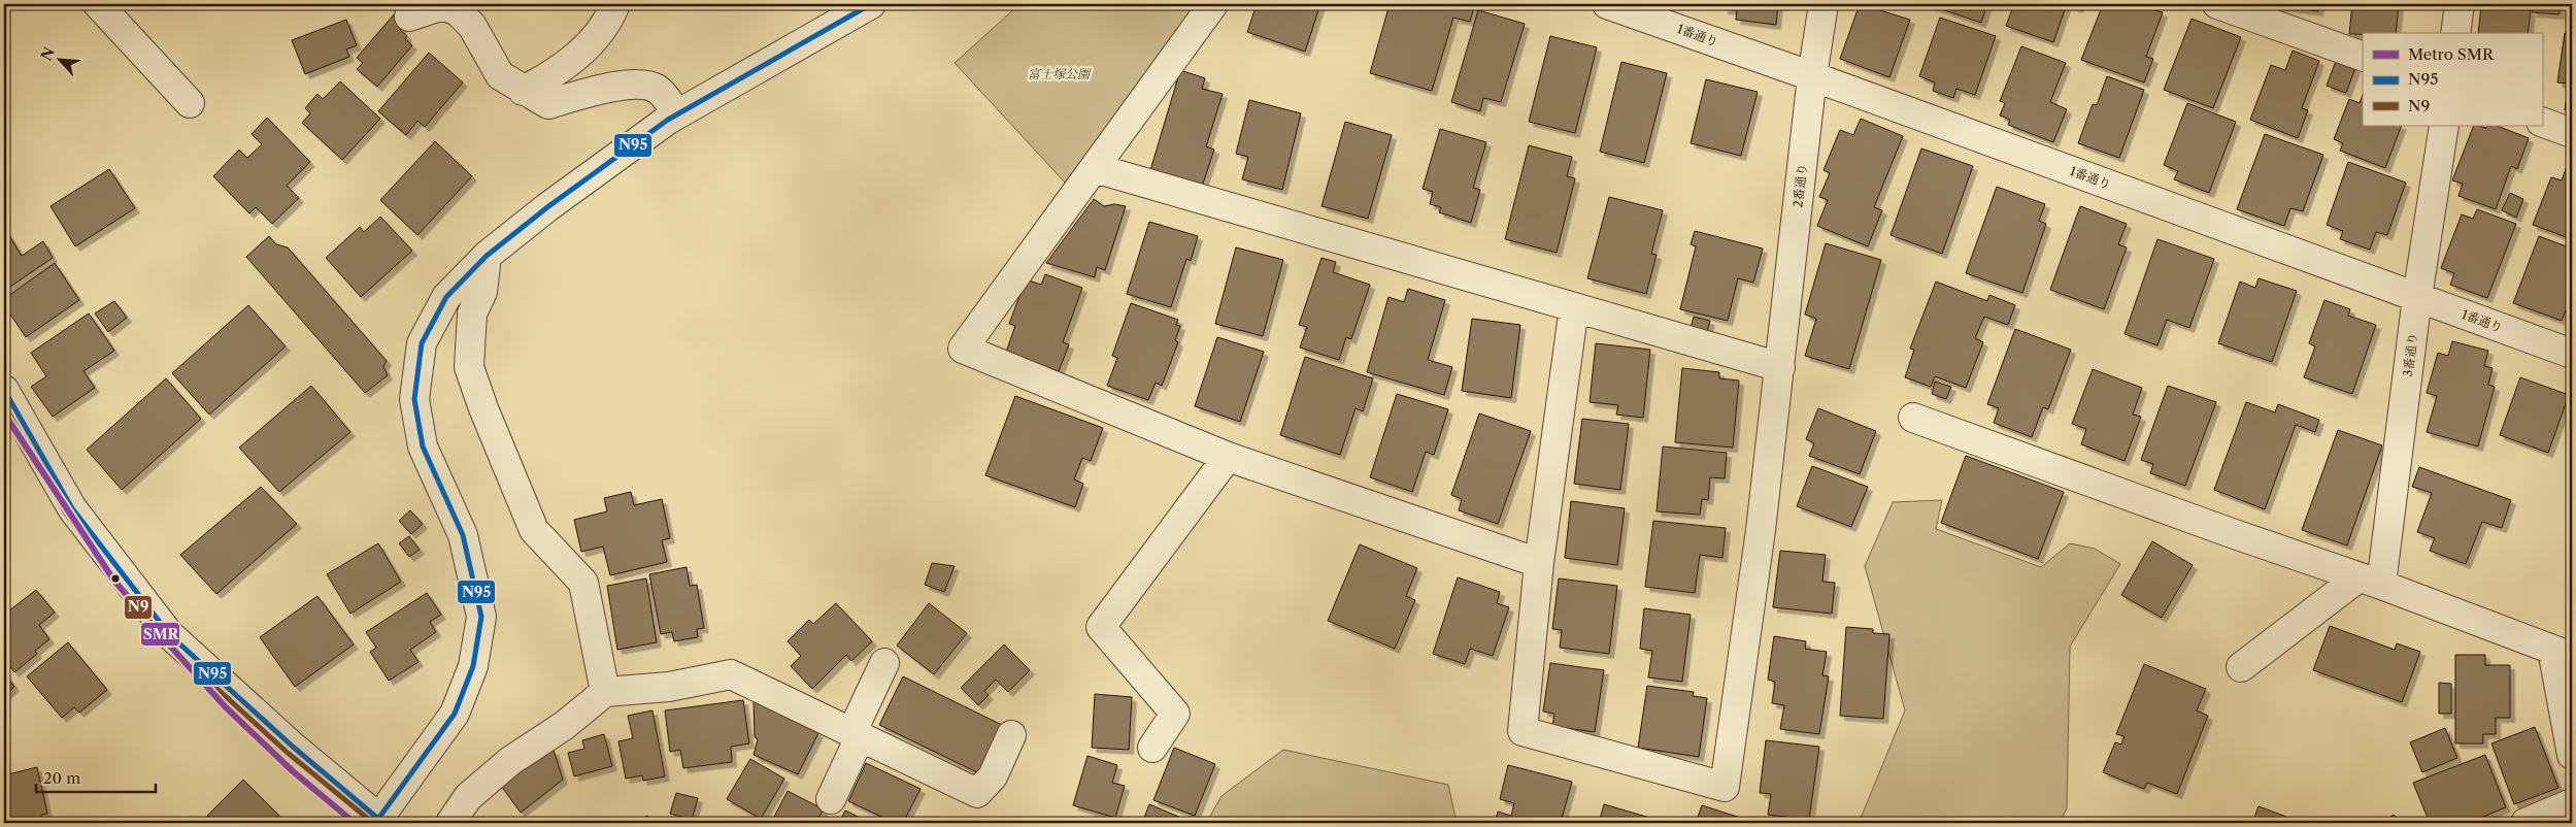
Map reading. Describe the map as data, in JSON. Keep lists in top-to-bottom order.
{
  "streets": {
    "street": ["1番通り", "2番通り", "3番通り"]
  },
  "crossings": [
    ["1番通り", "2番通り"],
    ["1番通り", "3番通り"]
  ],
  "parks": ["富士塚公園"],
  "lines": ["transit line N95", "transit line N9", "metro line SMR"],
  "legend": ["Metro SMR", "N95", "N9"],
  "scale_bar": "20 m",
  "north": "top left"
}
